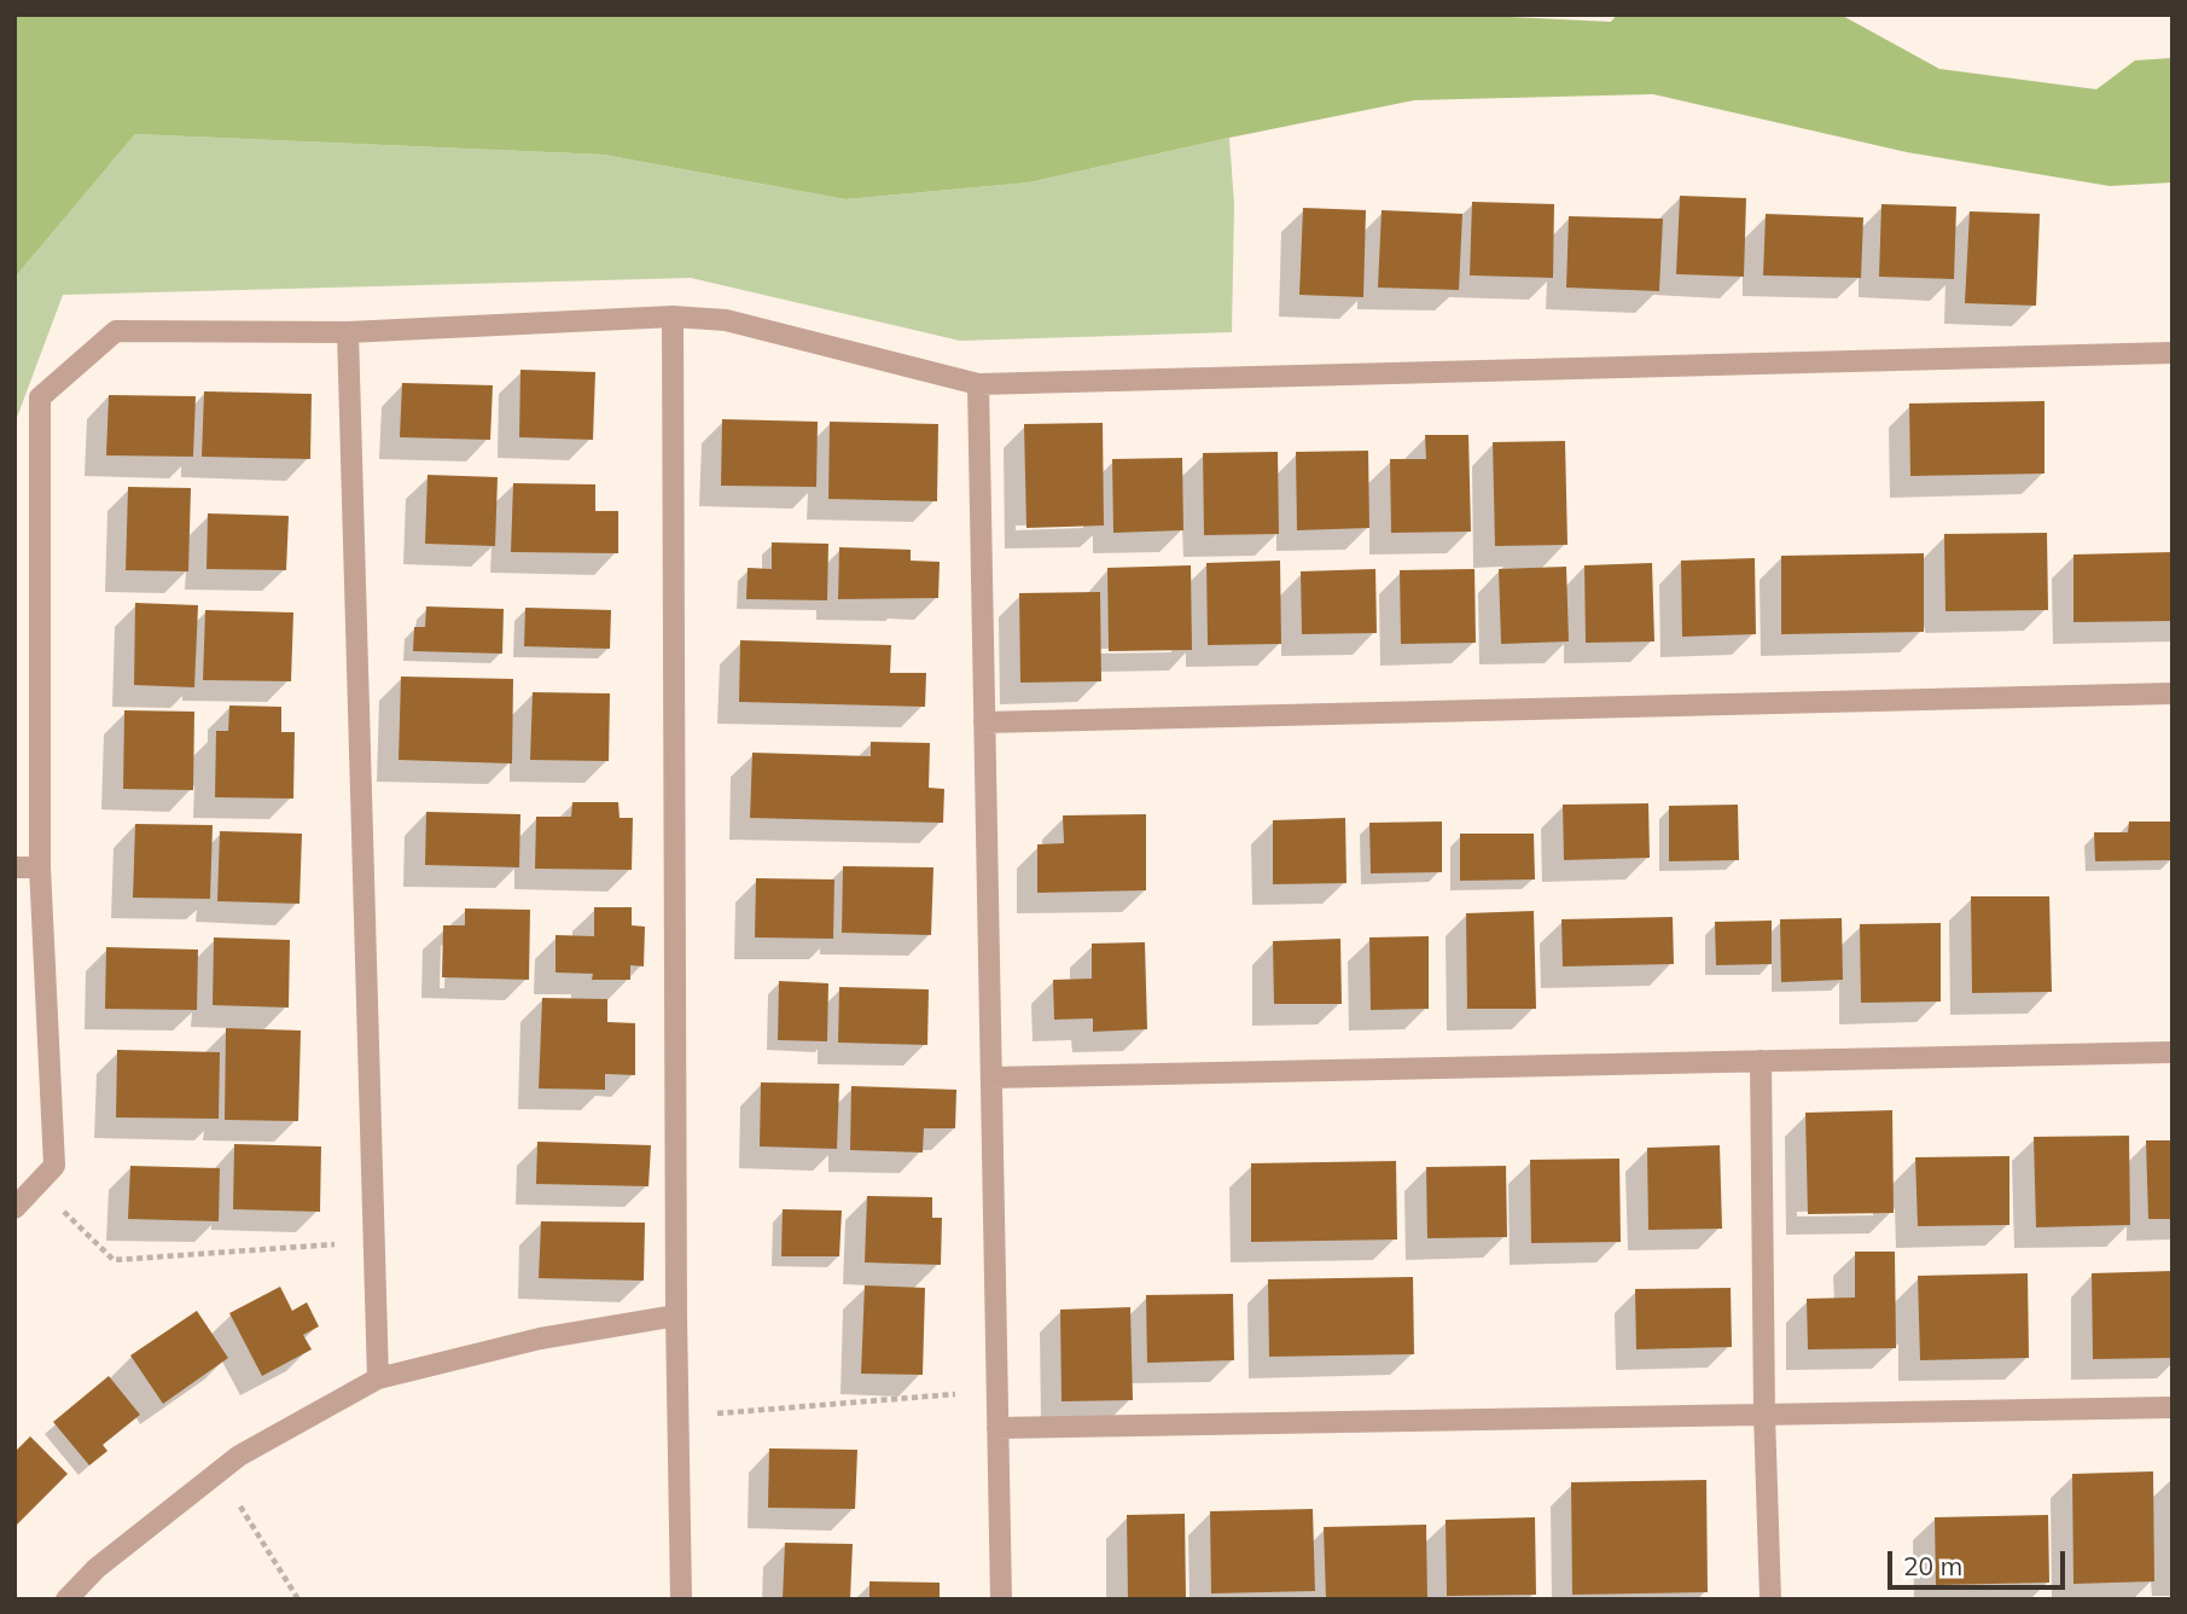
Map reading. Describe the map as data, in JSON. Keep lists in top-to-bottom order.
{
  "scale_bar": "20 m"
}
